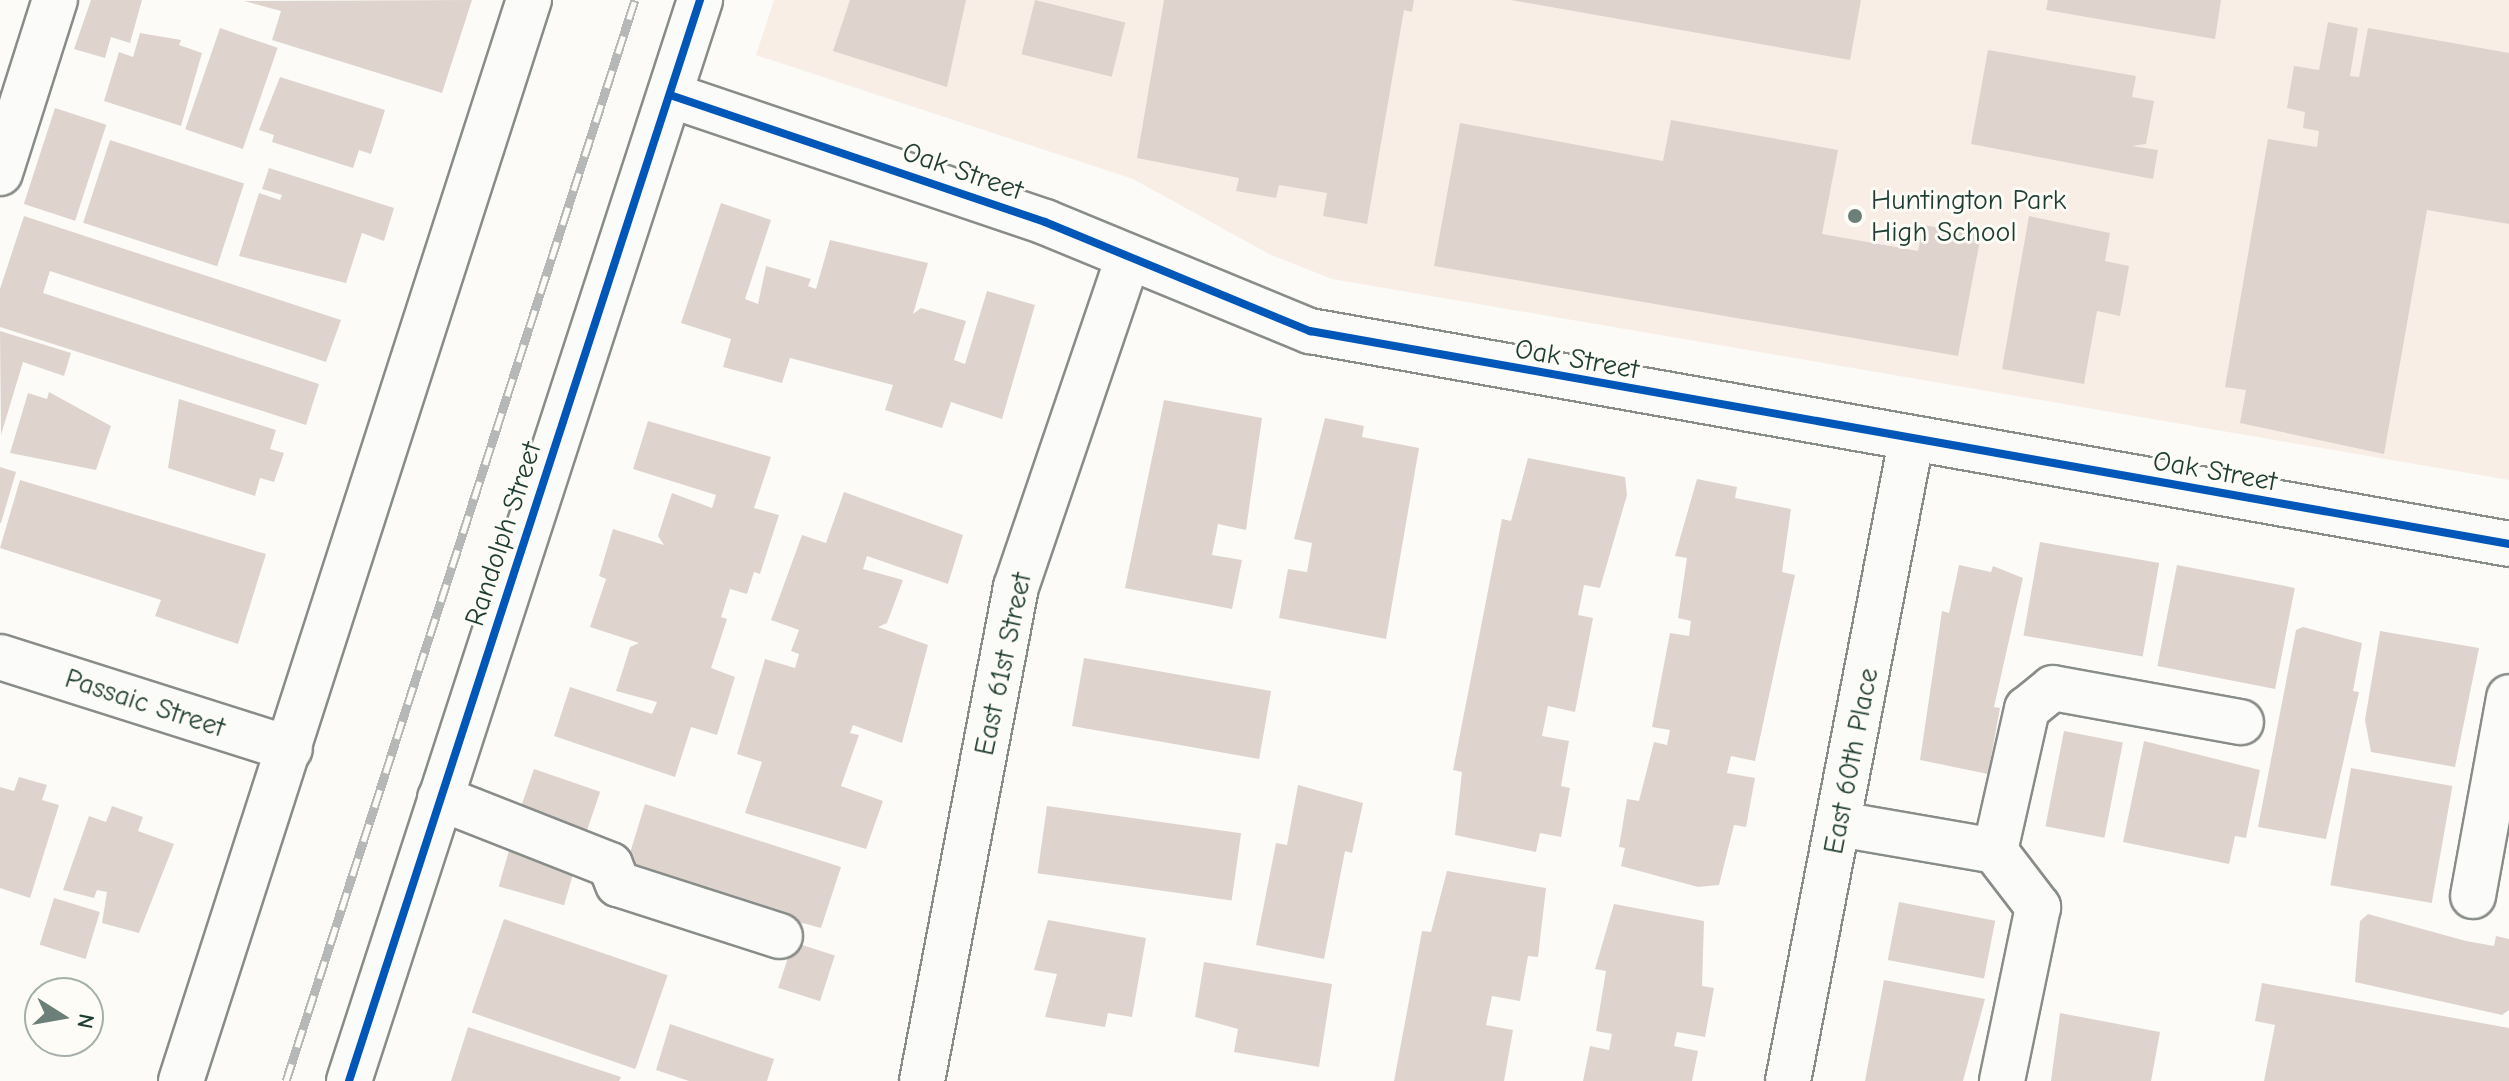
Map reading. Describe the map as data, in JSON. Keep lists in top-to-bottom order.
{
  "streets": {
    "street": [
      "Oak Street",
      "Randolph Street",
      "East 61st Street",
      "Passaic Street",
      "East 60th Place"
    ]
  },
  "crossings": [
    ["Oak Street", "Randolph Street"],
    ["Oak Street", "East 61st Street"],
    ["Oak Street", "East 60th Place"]
  ],
  "places": ["Huntington Park High School"],
  "north": "right"
}
